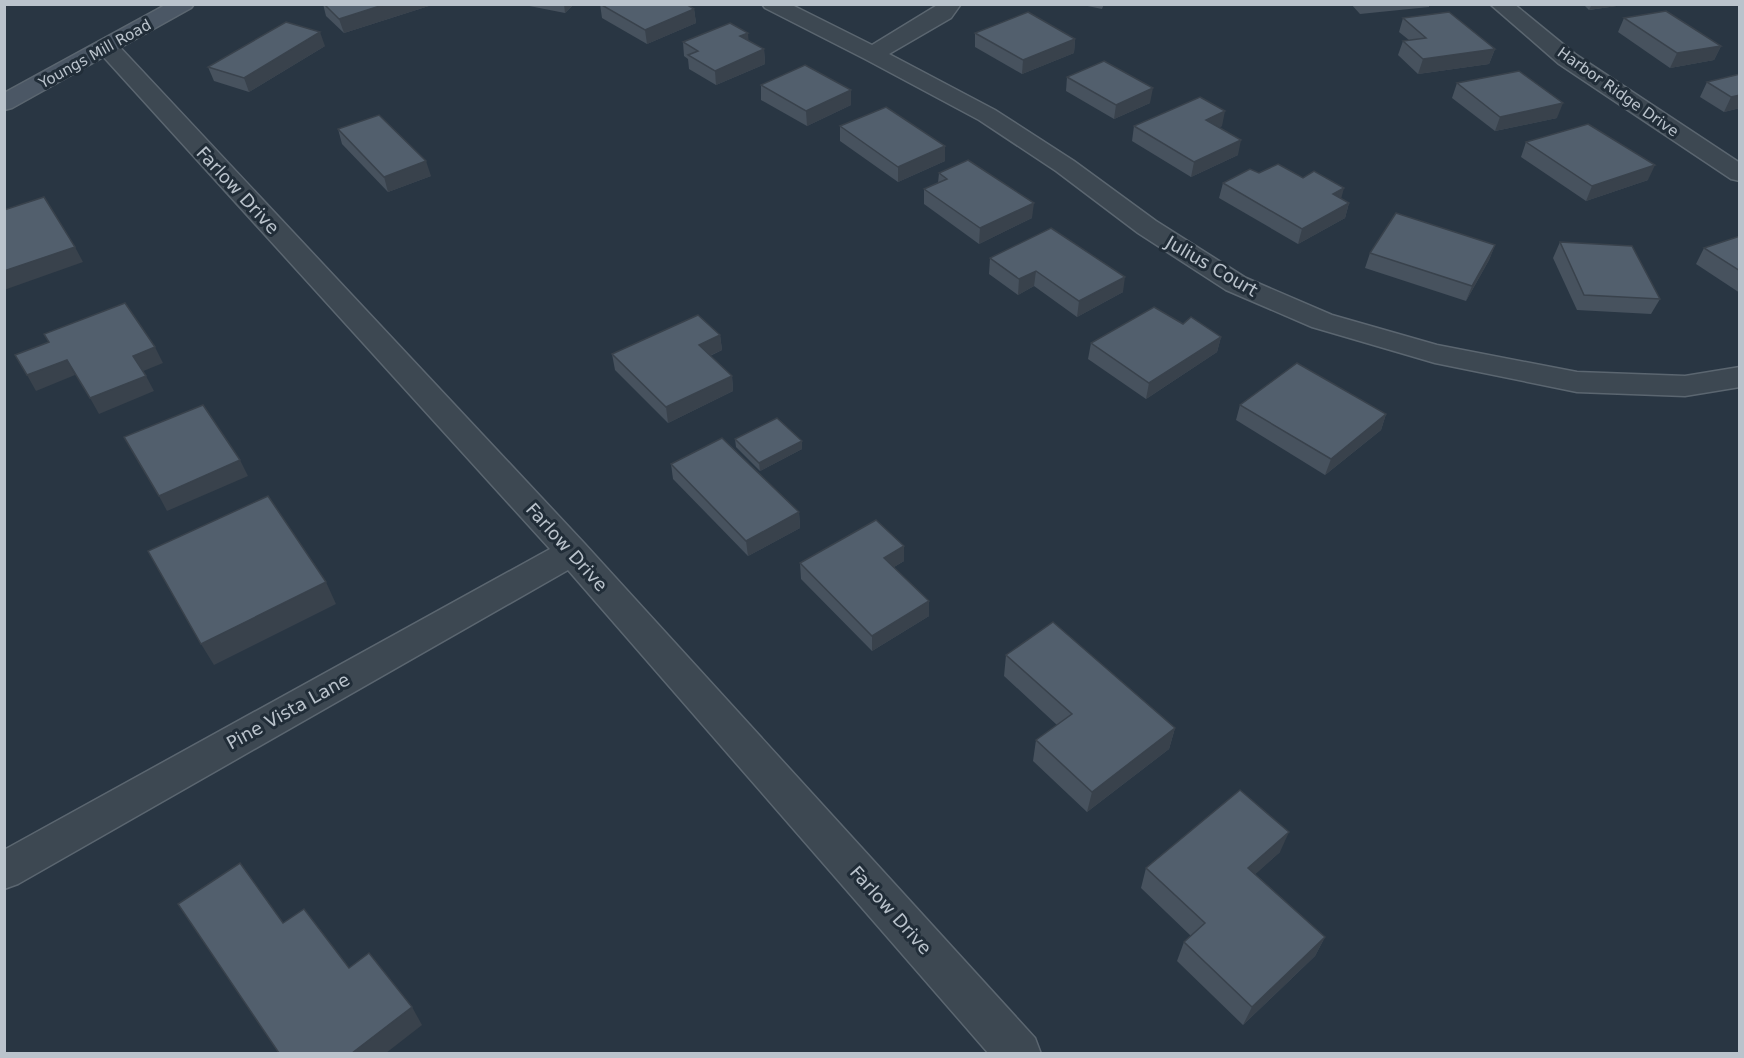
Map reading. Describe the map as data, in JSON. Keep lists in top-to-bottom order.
{
  "streets": {
    "street": [
      "Youngs Mill Road",
      "Harbor Ridge Drive",
      "Farlow Drive",
      "Julius Court",
      "Pine Vista Lane"
    ]
  },
  "crossings": [
    ["Youngs Mill Road", "Farlow Drive"],
    ["Farlow Drive", "Pine Vista Lane"]
  ]
}
